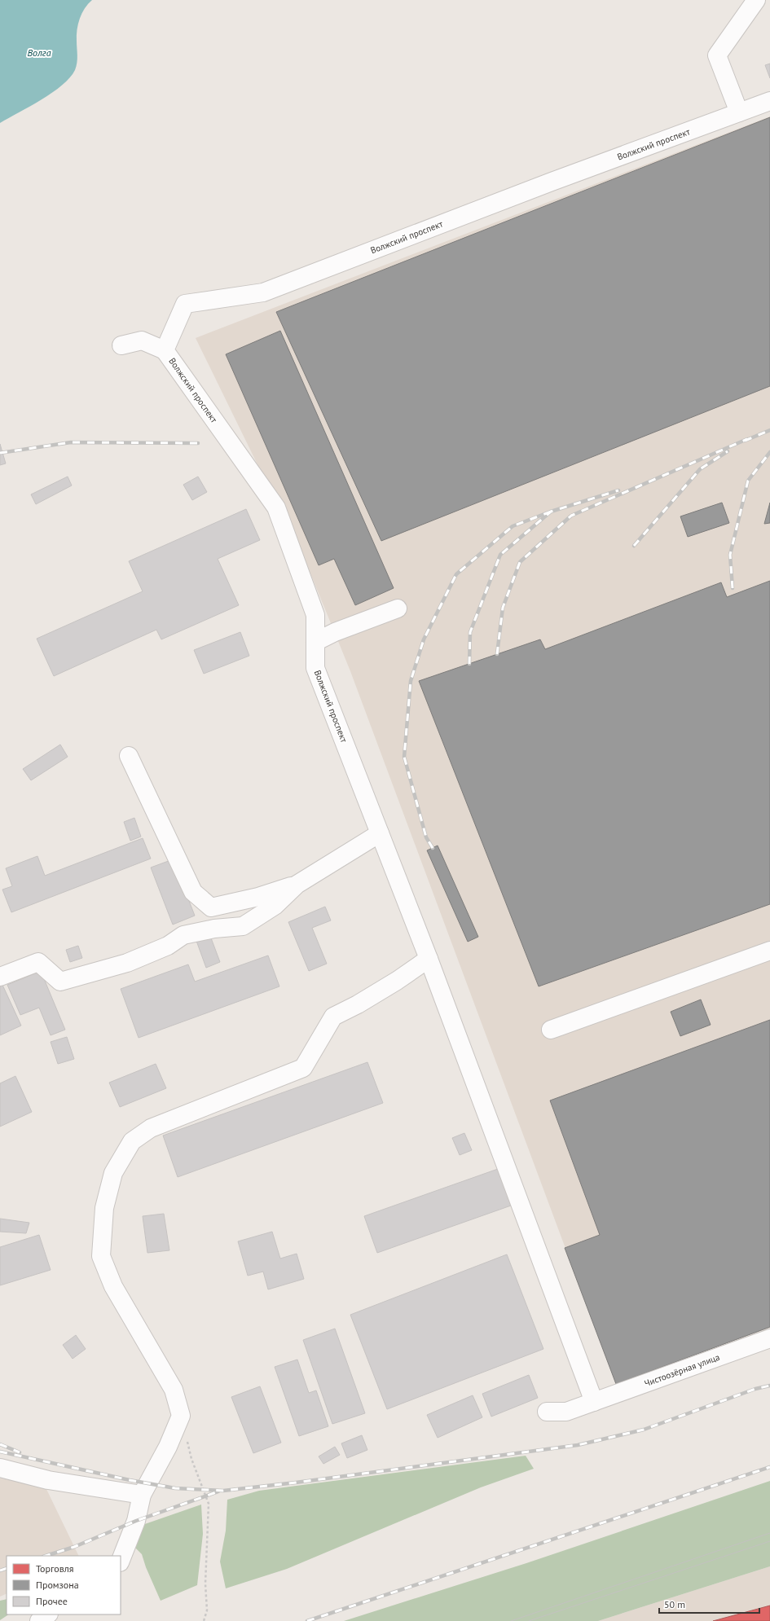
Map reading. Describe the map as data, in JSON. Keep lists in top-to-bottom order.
{
  "streets": {
    "street": ["Волжский проспект", "Чистоозёрная улица"]
  },
  "crossings": [
    ["Волжский проспект", "Чистоозёрная улица"]
  ],
  "water": ["Волга"],
  "legend": ["Торговля", "Промзона", "Прочее"],
  "scale_bar": "50 m"
}
